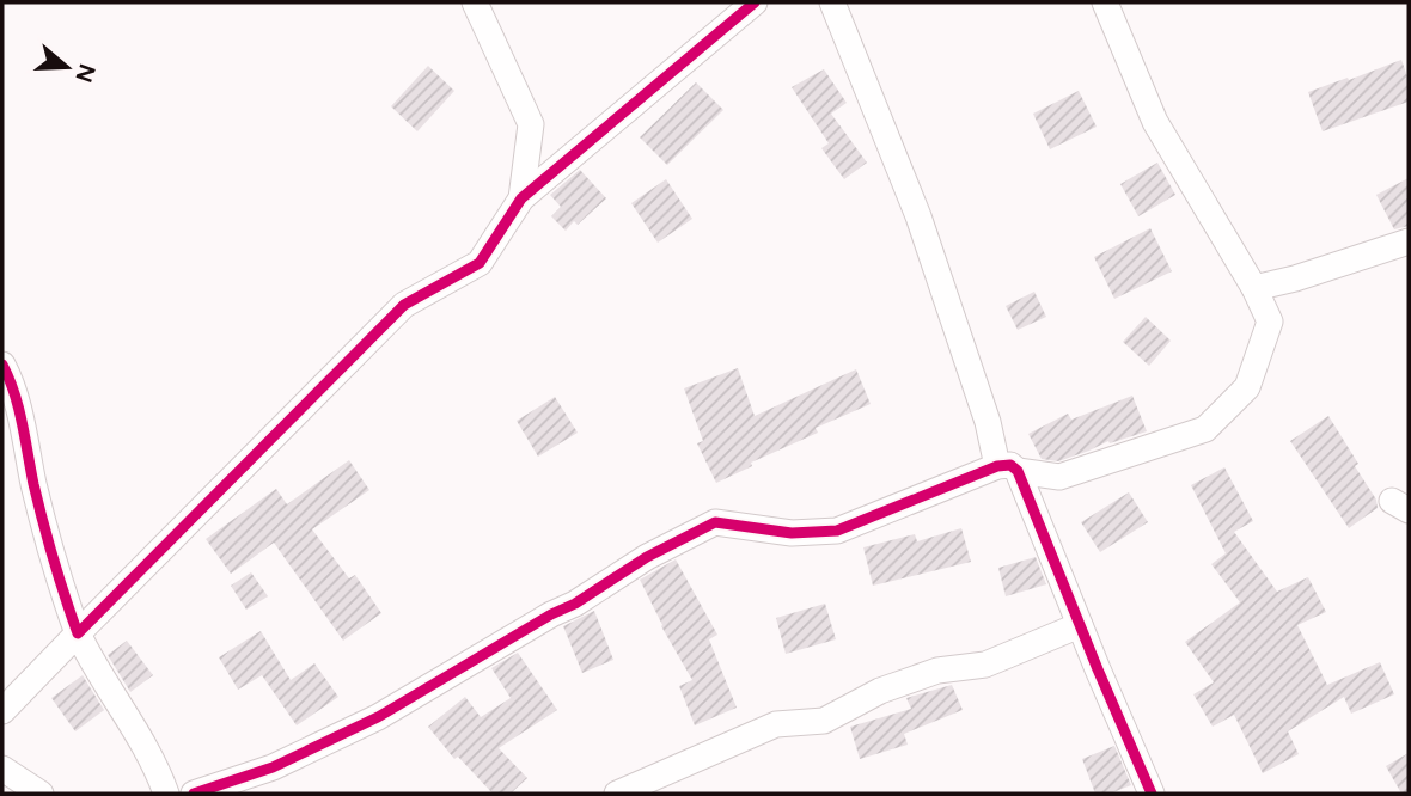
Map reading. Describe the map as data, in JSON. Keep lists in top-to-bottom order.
{
  "north": "right"
}
